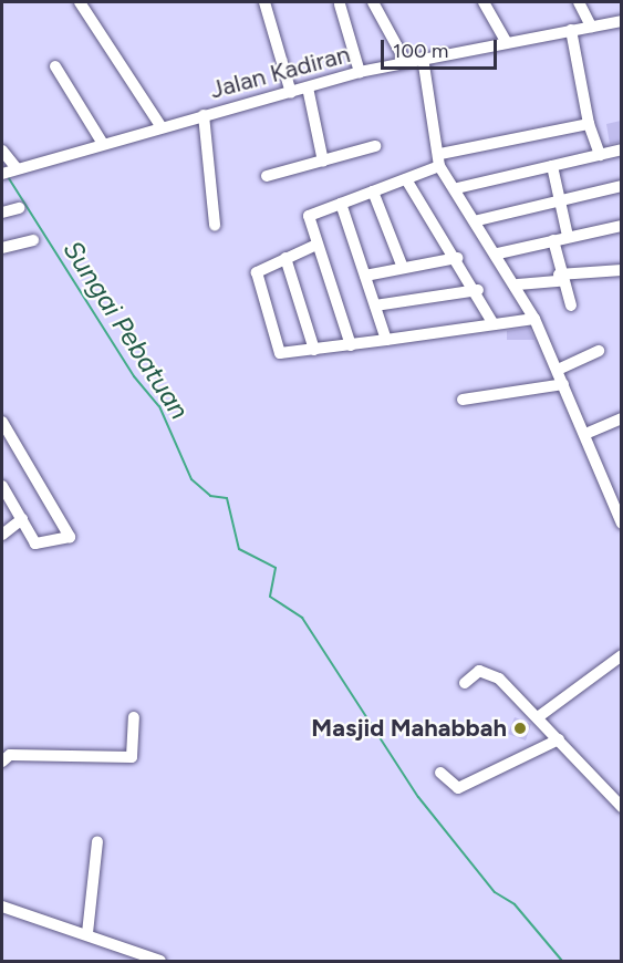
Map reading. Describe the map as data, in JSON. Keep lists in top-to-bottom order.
{
  "streets": {
    "street": ["Jalan Kadiran"]
  },
  "water": ["Sungai Pebatuan"],
  "places": ["Masjid Mahabbah"],
  "scale_bar": "100 m"
}
